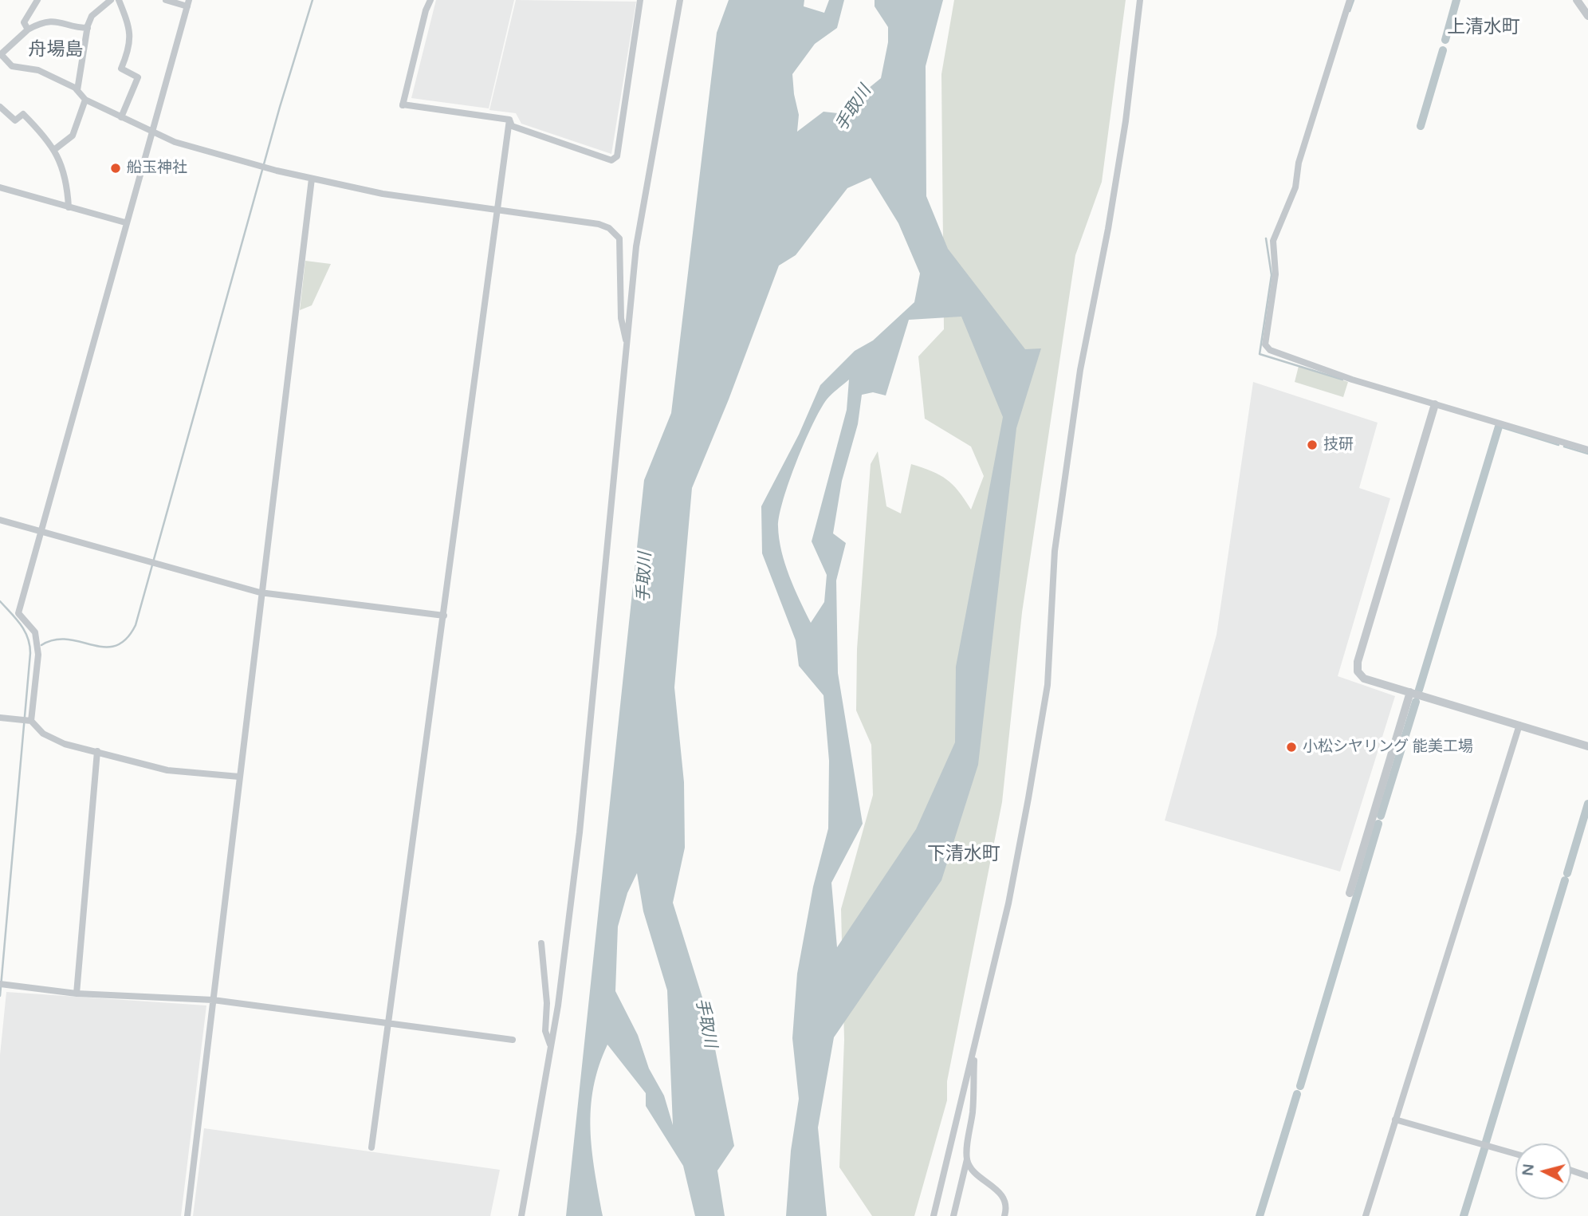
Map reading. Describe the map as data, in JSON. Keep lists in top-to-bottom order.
{
  "districts": ["上清水町", "舟場島", "下清水町"],
  "water": ["手取川"],
  "places": ["船玉神社", "技研", "小松シヤリング 能美工場"],
  "north": "left"
}
